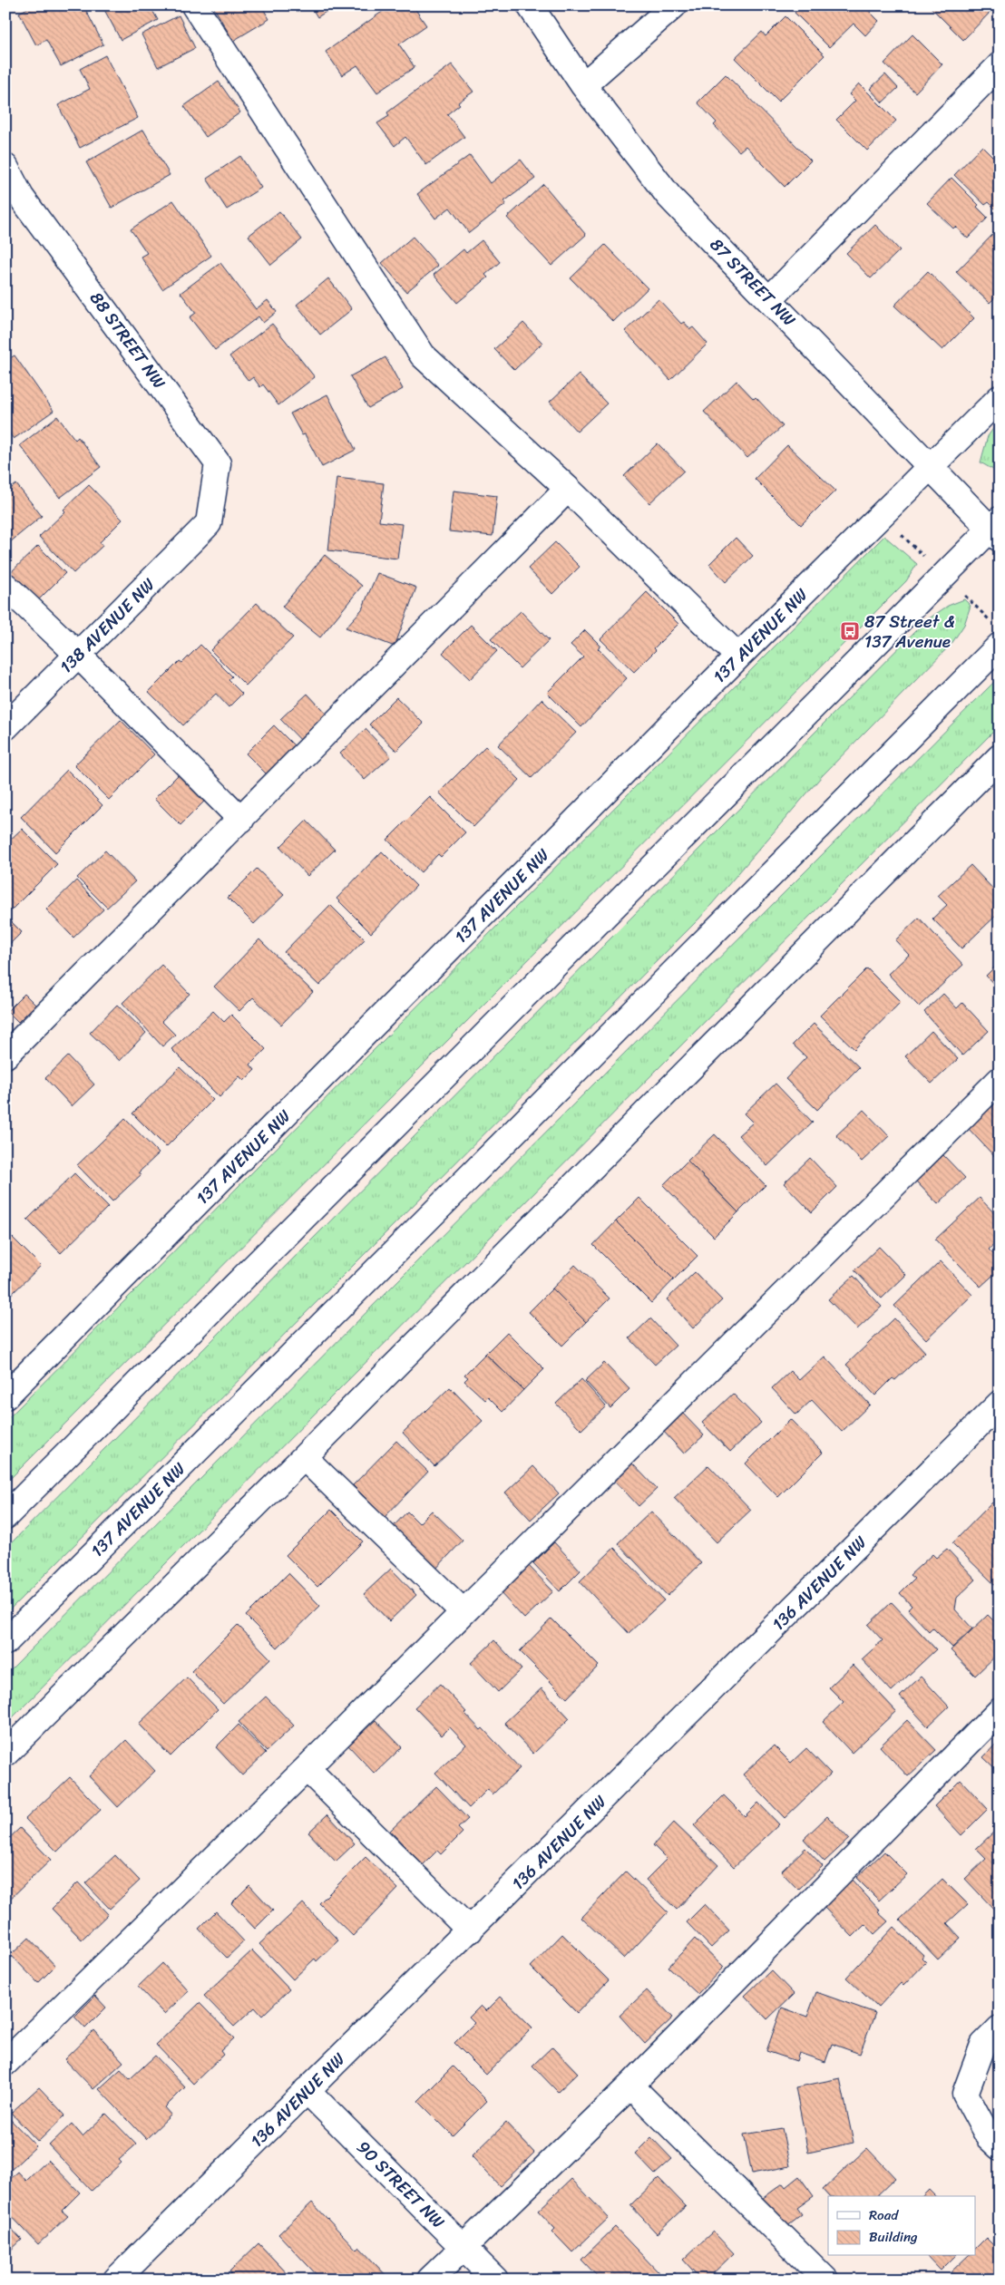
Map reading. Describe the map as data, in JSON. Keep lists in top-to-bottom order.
{
  "streets": {
    "street": [
      "87 STREET NW",
      "88 STREET NW",
      "138 AVENUE NW",
      "137 AVENUE NW",
      "136 AVENUE NW",
      "90 STREET NW"
    ]
  },
  "crossings": [
    ["87 STREET NW", "137 AVENUE NW"],
    ["88 STREET NW", "138 AVENUE NW"],
    ["136 AVENUE NW", "90 STREET NW"]
  ],
  "places": {
    "bus stop": ["87 Street & 137 Avenue"]
  },
  "legend": ["Road", "Building"]
}
